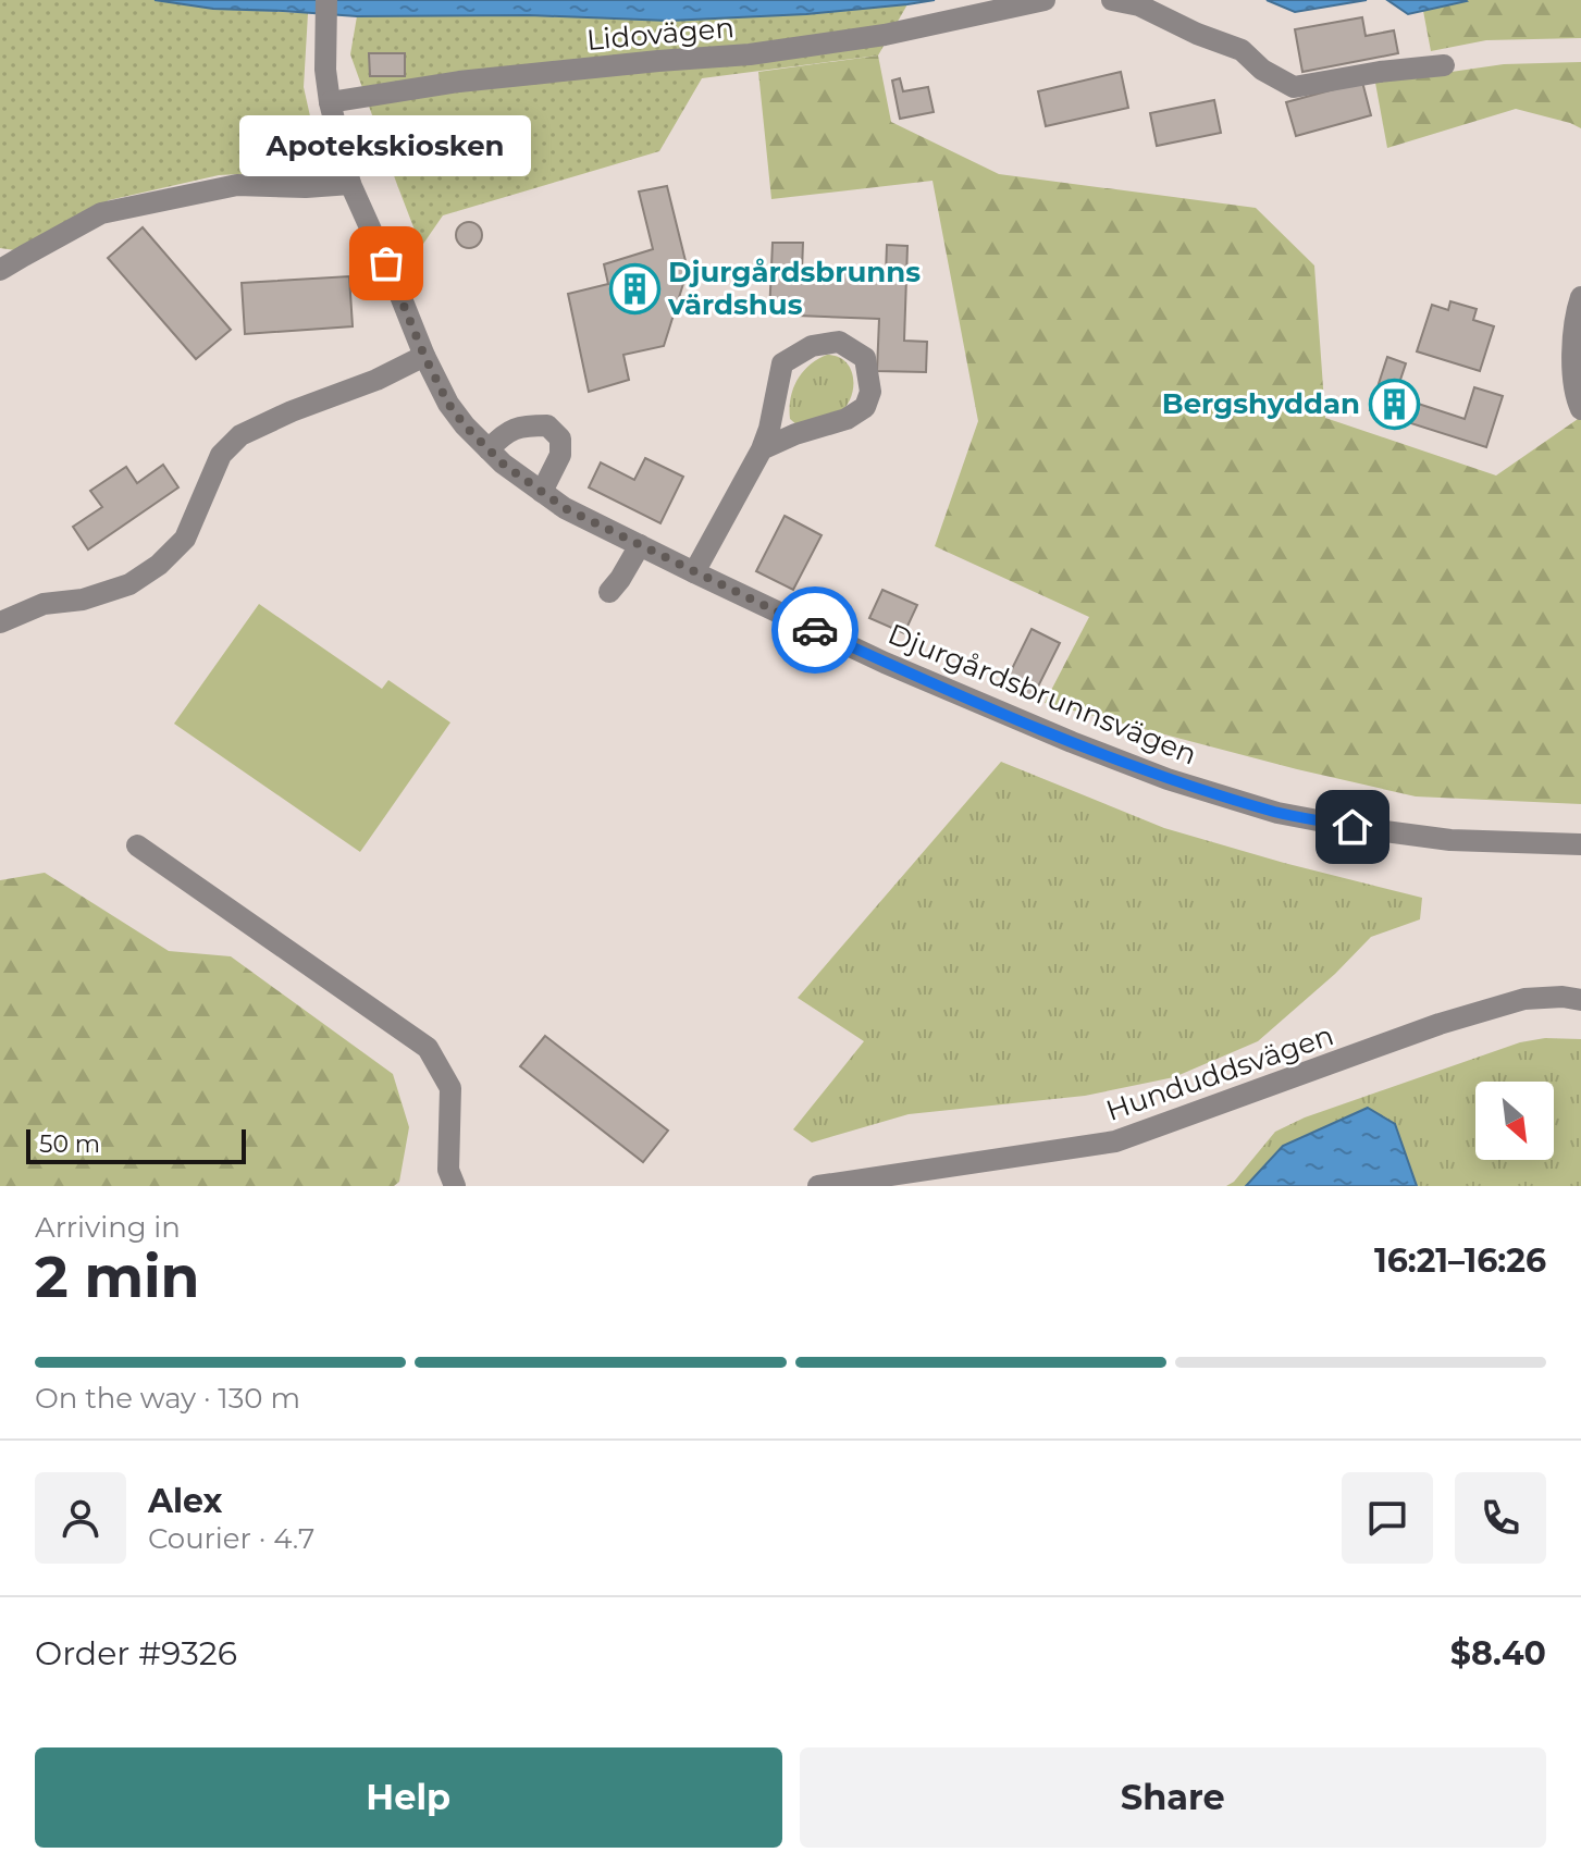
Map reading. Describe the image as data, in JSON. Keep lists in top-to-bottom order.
{
  "streets": {
    "street": ["Lidovägen", "Djurgårdsbrunnsvägen", "Hunduddsvägen"]
  },
  "crossings": [
    ["Lidovägen", "Djurgårdsbrunnsvägen"]
  ],
  "places": {
    "other": ["Apotekskiosken"],
    "building": ["Djurgårdsbrunns värdshus", "Bergshyddan"]
  },
  "scale_bar": "50 m",
  "north": "bottom right",
  "page": {
    "bubble": "Apotekskiosken",
    "scale": "50 m",
    "heading": ["2 min", "Arriving in", "16:21–16:26"],
    "panel": [
      "Alex",
      "Courier · 4.7",
      "Order #9326",
      "$8.40"
    ],
    "bar": "On the way · 130 m",
    "buttons": ["Help", "Share"]
  }
}
